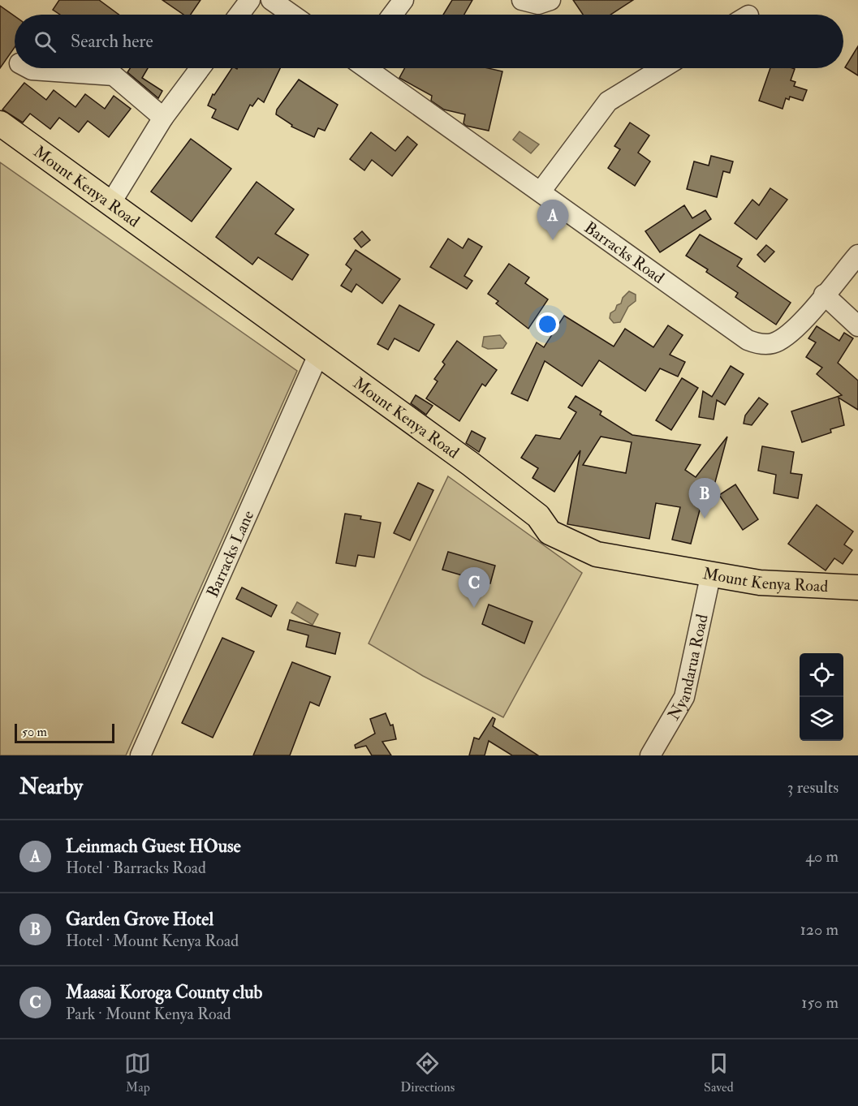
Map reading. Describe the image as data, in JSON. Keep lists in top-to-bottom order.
{
  "streets": {
    "main road": ["Mount Kenya Road"],
    "street": ["Barracks Road", "Barracks Lane", "Nyandarua Road"]
  },
  "crossings": [
    ["Mount Kenya Road", "Barracks Lane"],
    ["Mount Kenya Road", "Nyandarua Road"]
  ],
  "scale_bar": "50 m",
  "page": {
    "search": "Search here",
    "pins": ["A", "B", "C"],
    "scale": "50 m",
    "heading": ["Nearby", "3 results"],
    "list": [
      {
        "mark": "A",
        "name": "Leinmach Guest HOuse",
        "note": "Hotel · Barracks Road",
        "value": "40 m"
      },
      {
        "mark": "B",
        "name": "Garden Grove Hotel",
        "note": "Hotel · Mount Kenya Road",
        "value": "120 m"
      },
      {
        "mark": "C",
        "name": "Maasai Koroga County club",
        "note": "Park · Mount Kenya Road",
        "value": "150 m"
      }
    ],
    "nav": ["Map", "Directions", "Saved"]
  }
}
